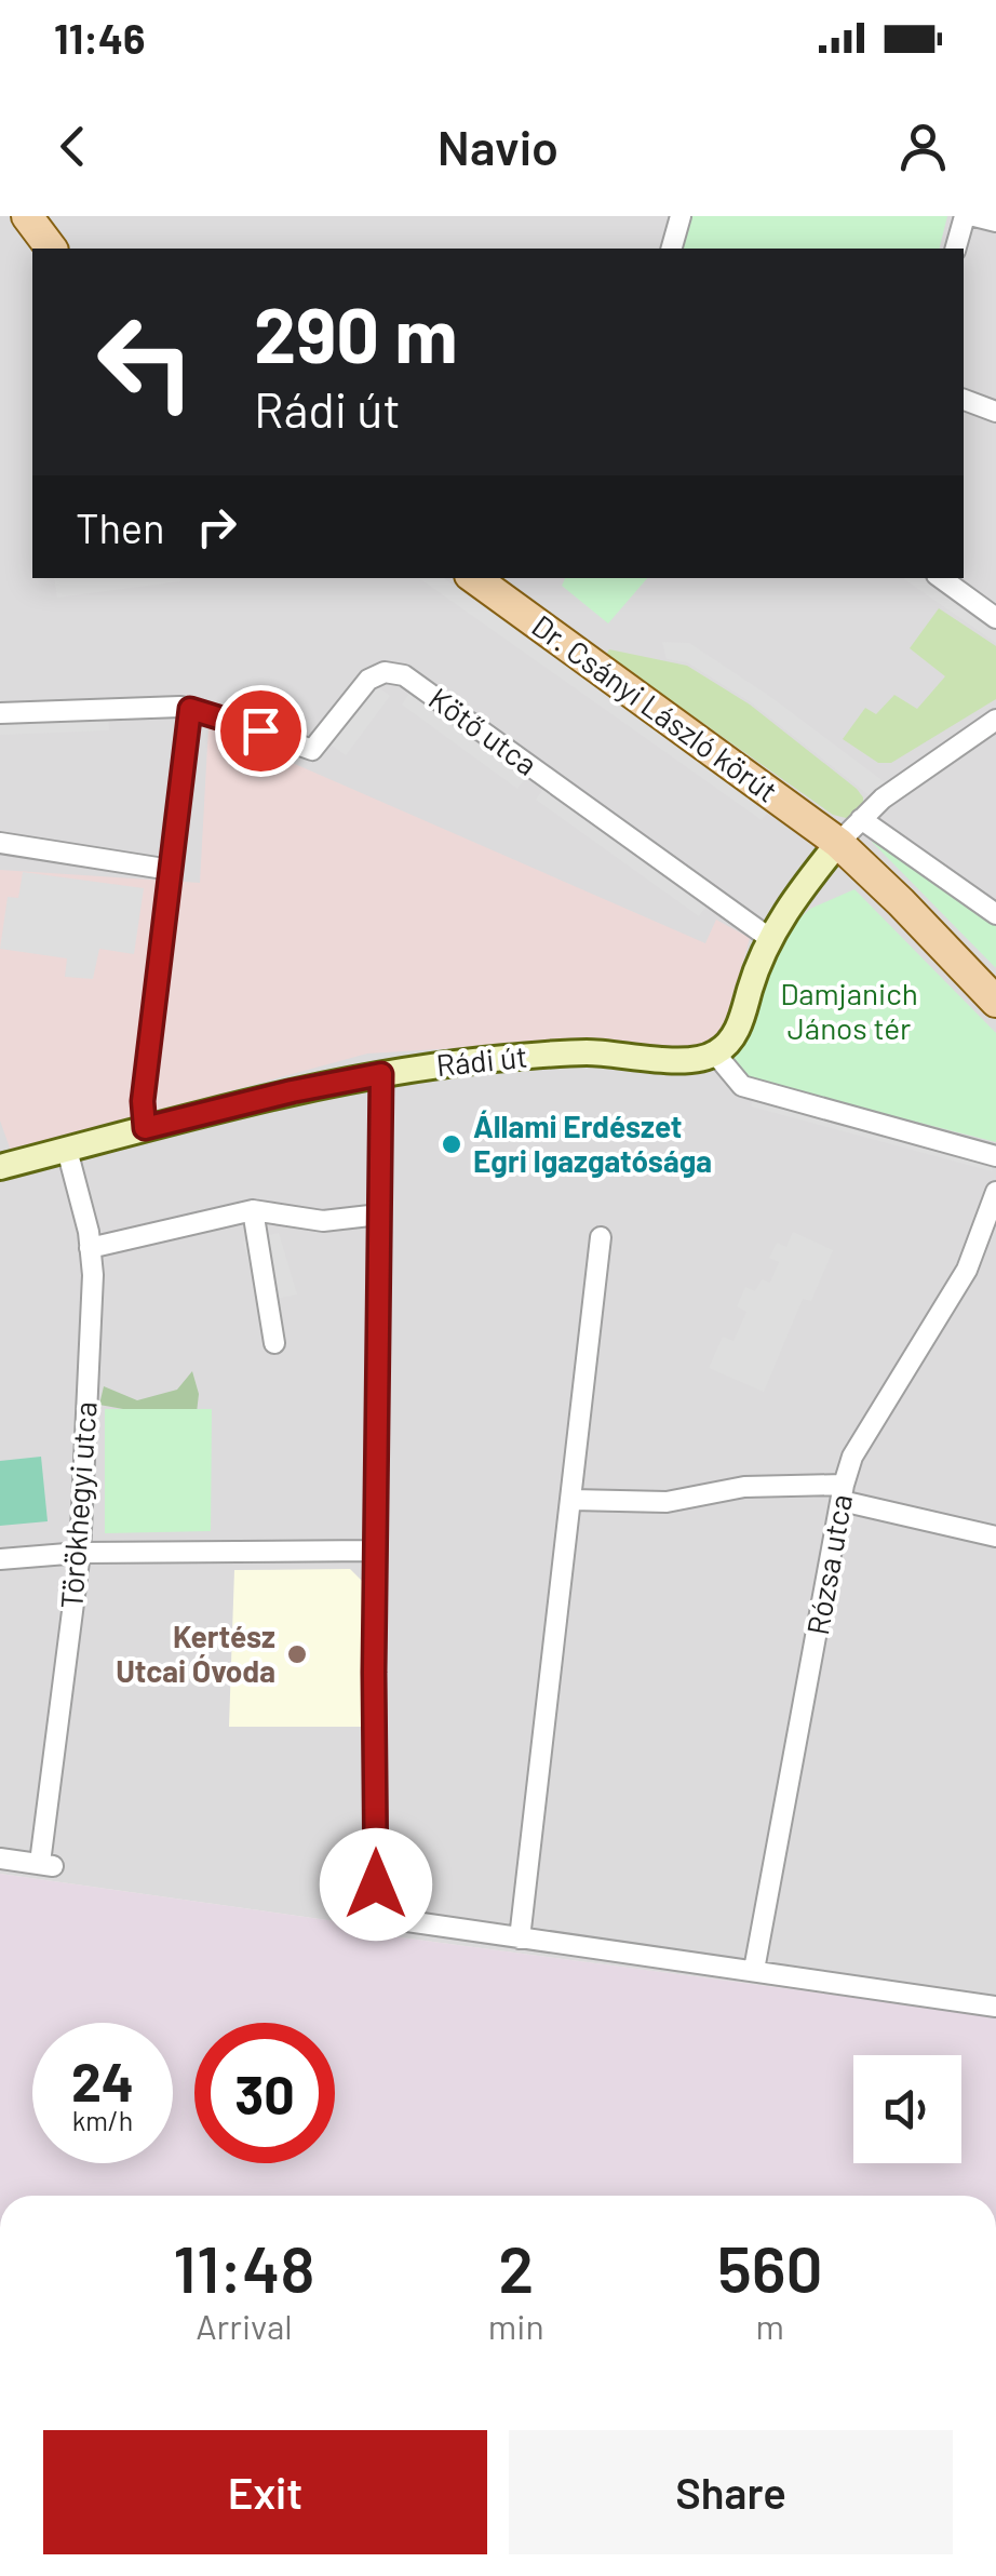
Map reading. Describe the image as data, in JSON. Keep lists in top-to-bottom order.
{
  "streets": {
    "main road": ["Dr. Csányi László körút"],
    "street": [
      "Kötő utca",
      "Rádi út",
      "Törökhegyi utca",
      "Rózsa utca"
    ]
  },
  "crossings": [
    ["Rádi út", "Törökhegyi utca"]
  ],
  "parks": ["Damjanich János tér"],
  "places": ["Állami Erdészet Egri Igazgatósága", "Kertész Utcai Óvoda"],
  "page": {
    "status": "11:46",
    "header": "Navio",
    "turn": ["290 m", "Rádi út"],
    "then": "Then",
    "speed": "24 km/h",
    "limit": "30",
    "eta": [
      "11:48",
      "Arrival",
      "2",
      "min",
      "560",
      "m"
    ],
    "buttons": ["Exit", "Share"]
  }
}
